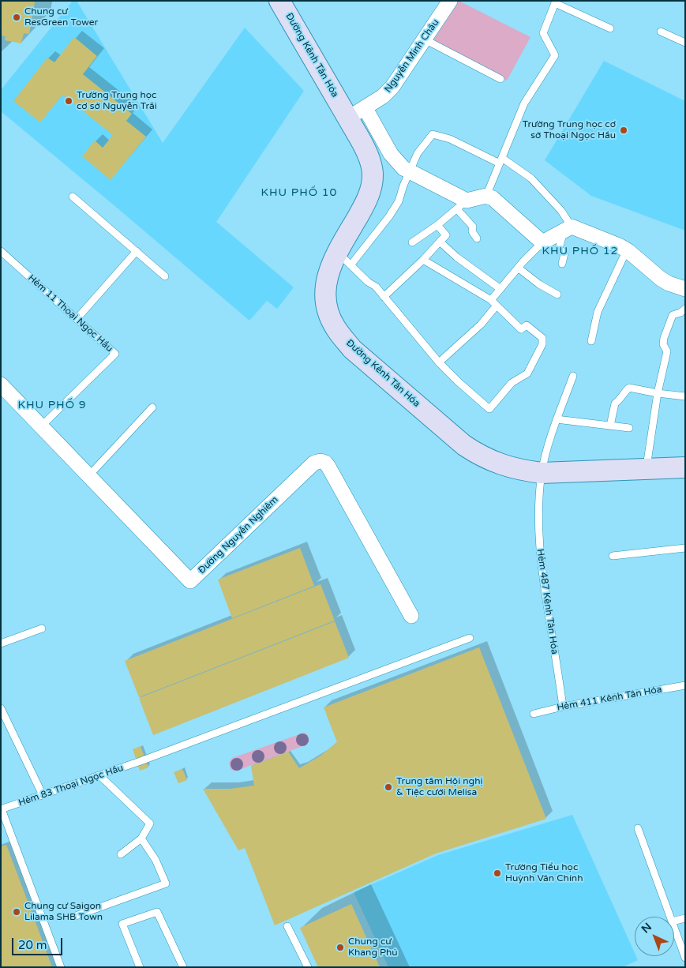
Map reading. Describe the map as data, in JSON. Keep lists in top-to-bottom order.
{
  "streets": {
    "street": ["Đường Kênh Tân Hóa", "Nguyễn Minh Châu", "Đường Nguyễn Nghiêm"],
    "lane": [
      "Hẻm 11 Thoại Ngọc Hầu",
      "Hẻm 487 Kênh Tân Hóa",
      "Hẻm 411 Kênh Tân Hóa",
      "Hẻm 83 Thoại Ngọc Hầu"
    ]
  },
  "crossings": [
    ["Đường Kênh Tân Hóa", "Nguyễn Minh Châu"],
    ["Đường Kênh Tân Hóa", "Hẻm 487 Kênh Tân Hóa"],
    ["Hẻm 11 Thoại Ngọc Hầu", "Đường Nguyễn Nghiêm"],
    ["Hẻm 487 Kênh Tân Hóa", "Hẻm 411 Kênh Tân Hóa"]
  ],
  "districts": ["KHU PHỐ 10", "KHU PHỐ 12", "KHU PHỐ 9"],
  "places": [
    "Chung cư ResGreen Tower",
    "Trường Trung học cơ sở Nguyễn Trãi",
    "Trường Trung học cơ sở Thoại Ngọc Hầu",
    "Trung tâm Hội nghị & Tiệc cưới Melisa",
    "Trường Tiểu học Huỳnh Văn Chính",
    "Chung cư Saigon Lilama SHB Town",
    "Chung cư Khang Phú"
  ],
  "scale_bar": "20 m",
  "north": "top left"
}
